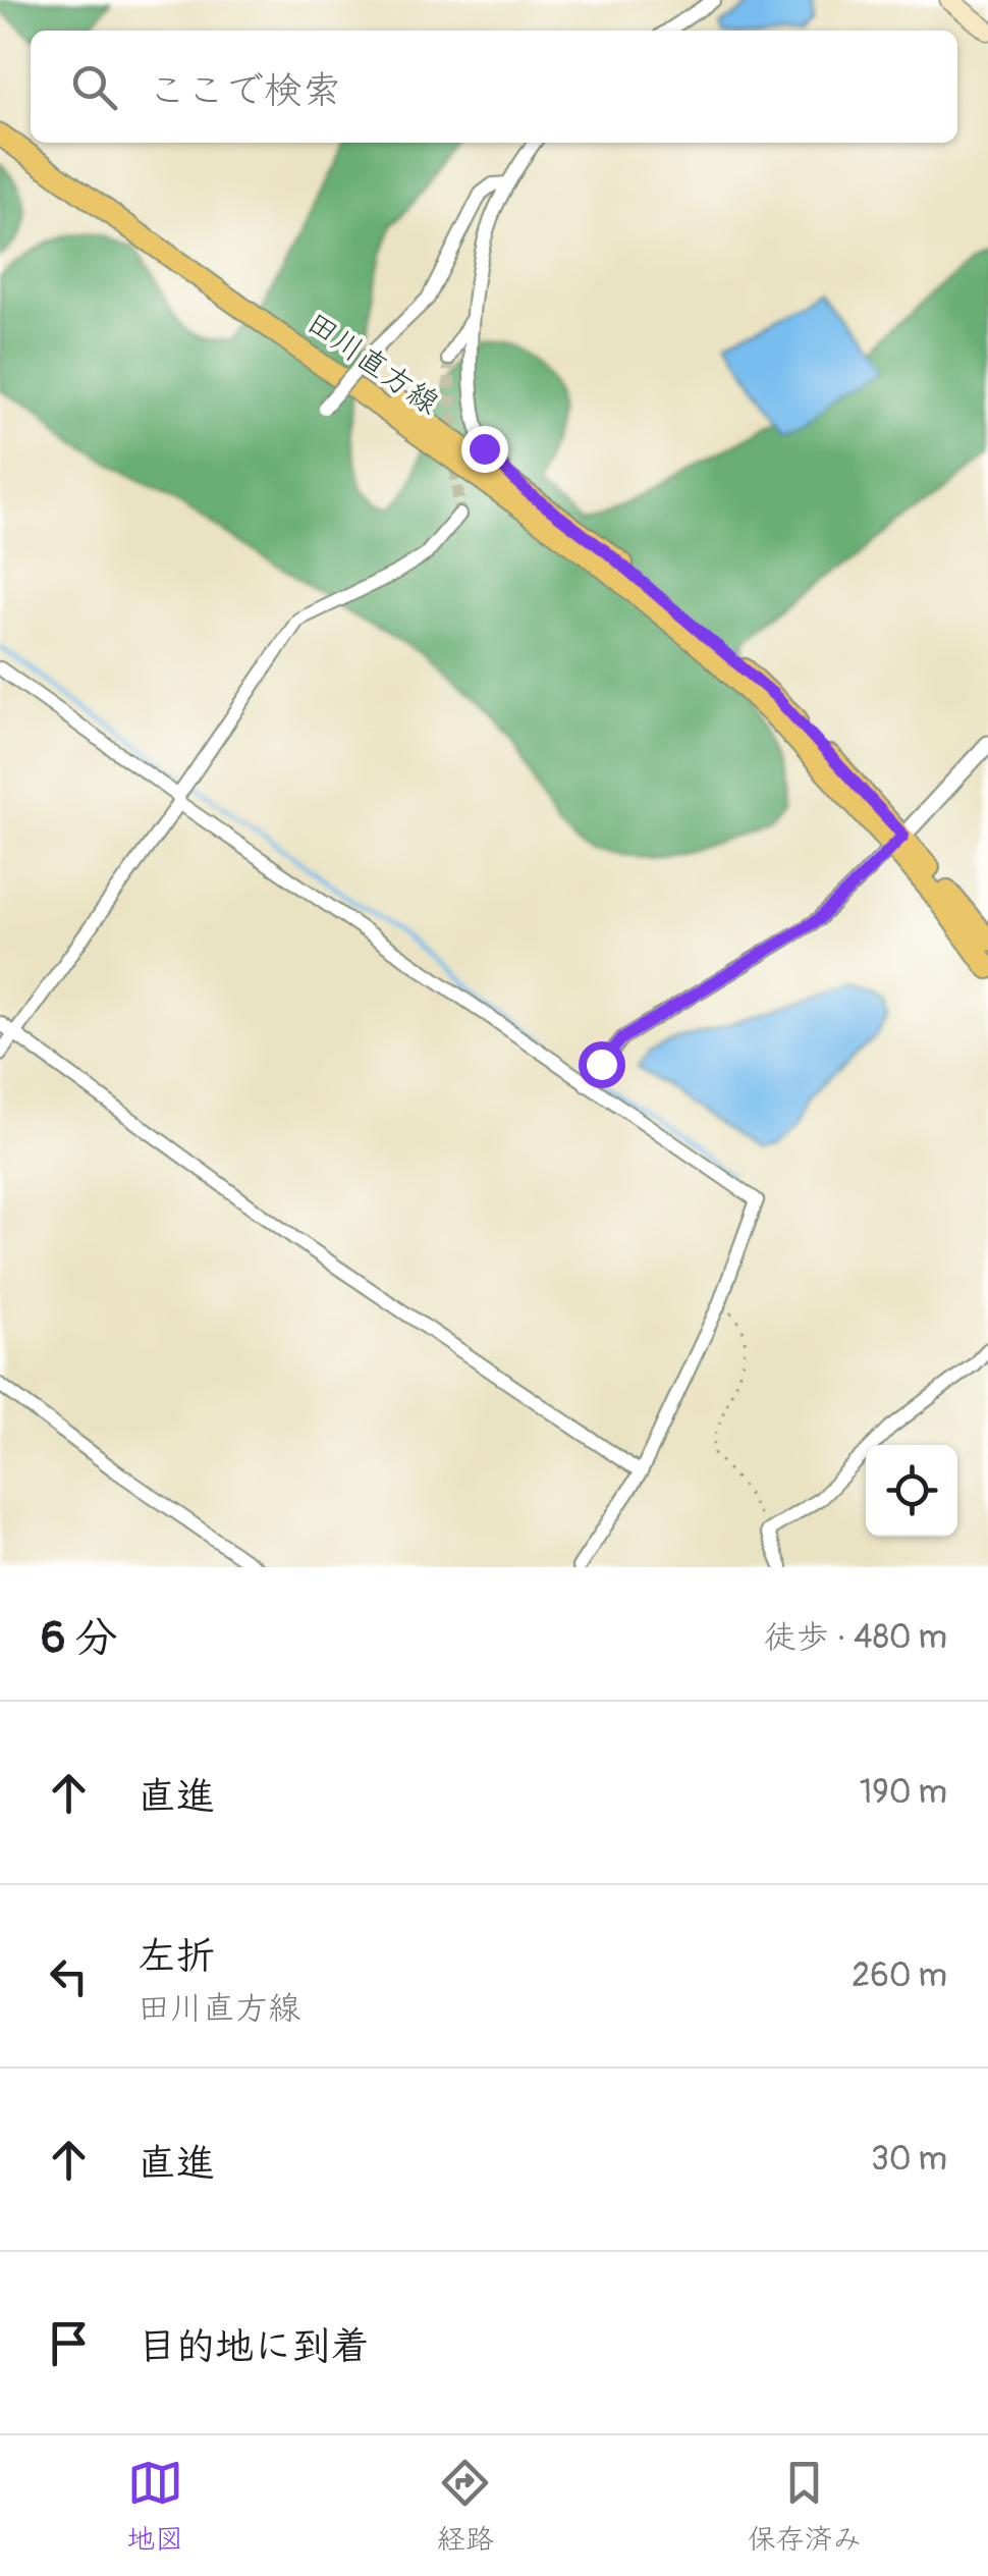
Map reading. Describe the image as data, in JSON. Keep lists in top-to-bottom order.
{
  "streets": {
    "main road": ["田川直方線"]
  },
  "page": {
    "search": "ここで検索",
    "heading": ["6 分", "徒歩 · 480 m"],
    "list": [
      ["直進", "190 m"],
      ["左折", "田川直方線", "260 m"],
      ["直進", "30 m"],
      "目的地に到着"
    ],
    "nav": ["地図", "経路", "保存済み"]
  }
}
